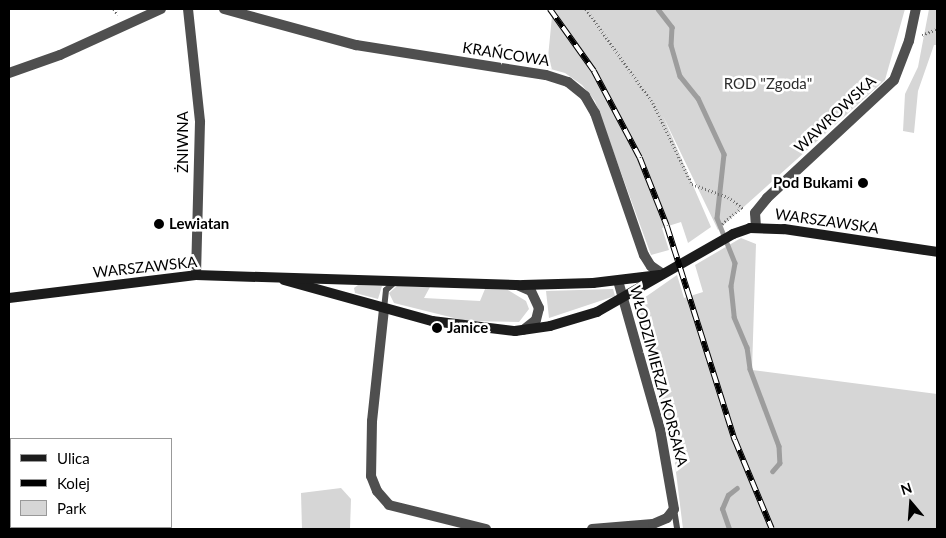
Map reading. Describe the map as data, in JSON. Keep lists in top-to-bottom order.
{
  "streets": {
    "street": [
      "KRAŃCOWA",
      "WAWROWSKA",
      "ŻNIWNA",
      "WARSZAWSKA",
      "WŁODZIMIERZA KORSAKA"
    ]
  },
  "crossings": [
    ["KRAŃCOWA", "WARSZAWSKA"],
    ["ŻNIWNA", "WARSZAWSKA"],
    ["WARSZAWSKA", "WŁODZIMIERZA KORSAKA"]
  ],
  "parks": ["ROD \"Zgoda\""],
  "places": ["Pod Bukami", "Lewiatan", "Janice"],
  "legend": ["Ulica", "Kolej", "Park"],
  "north": "top"
}
